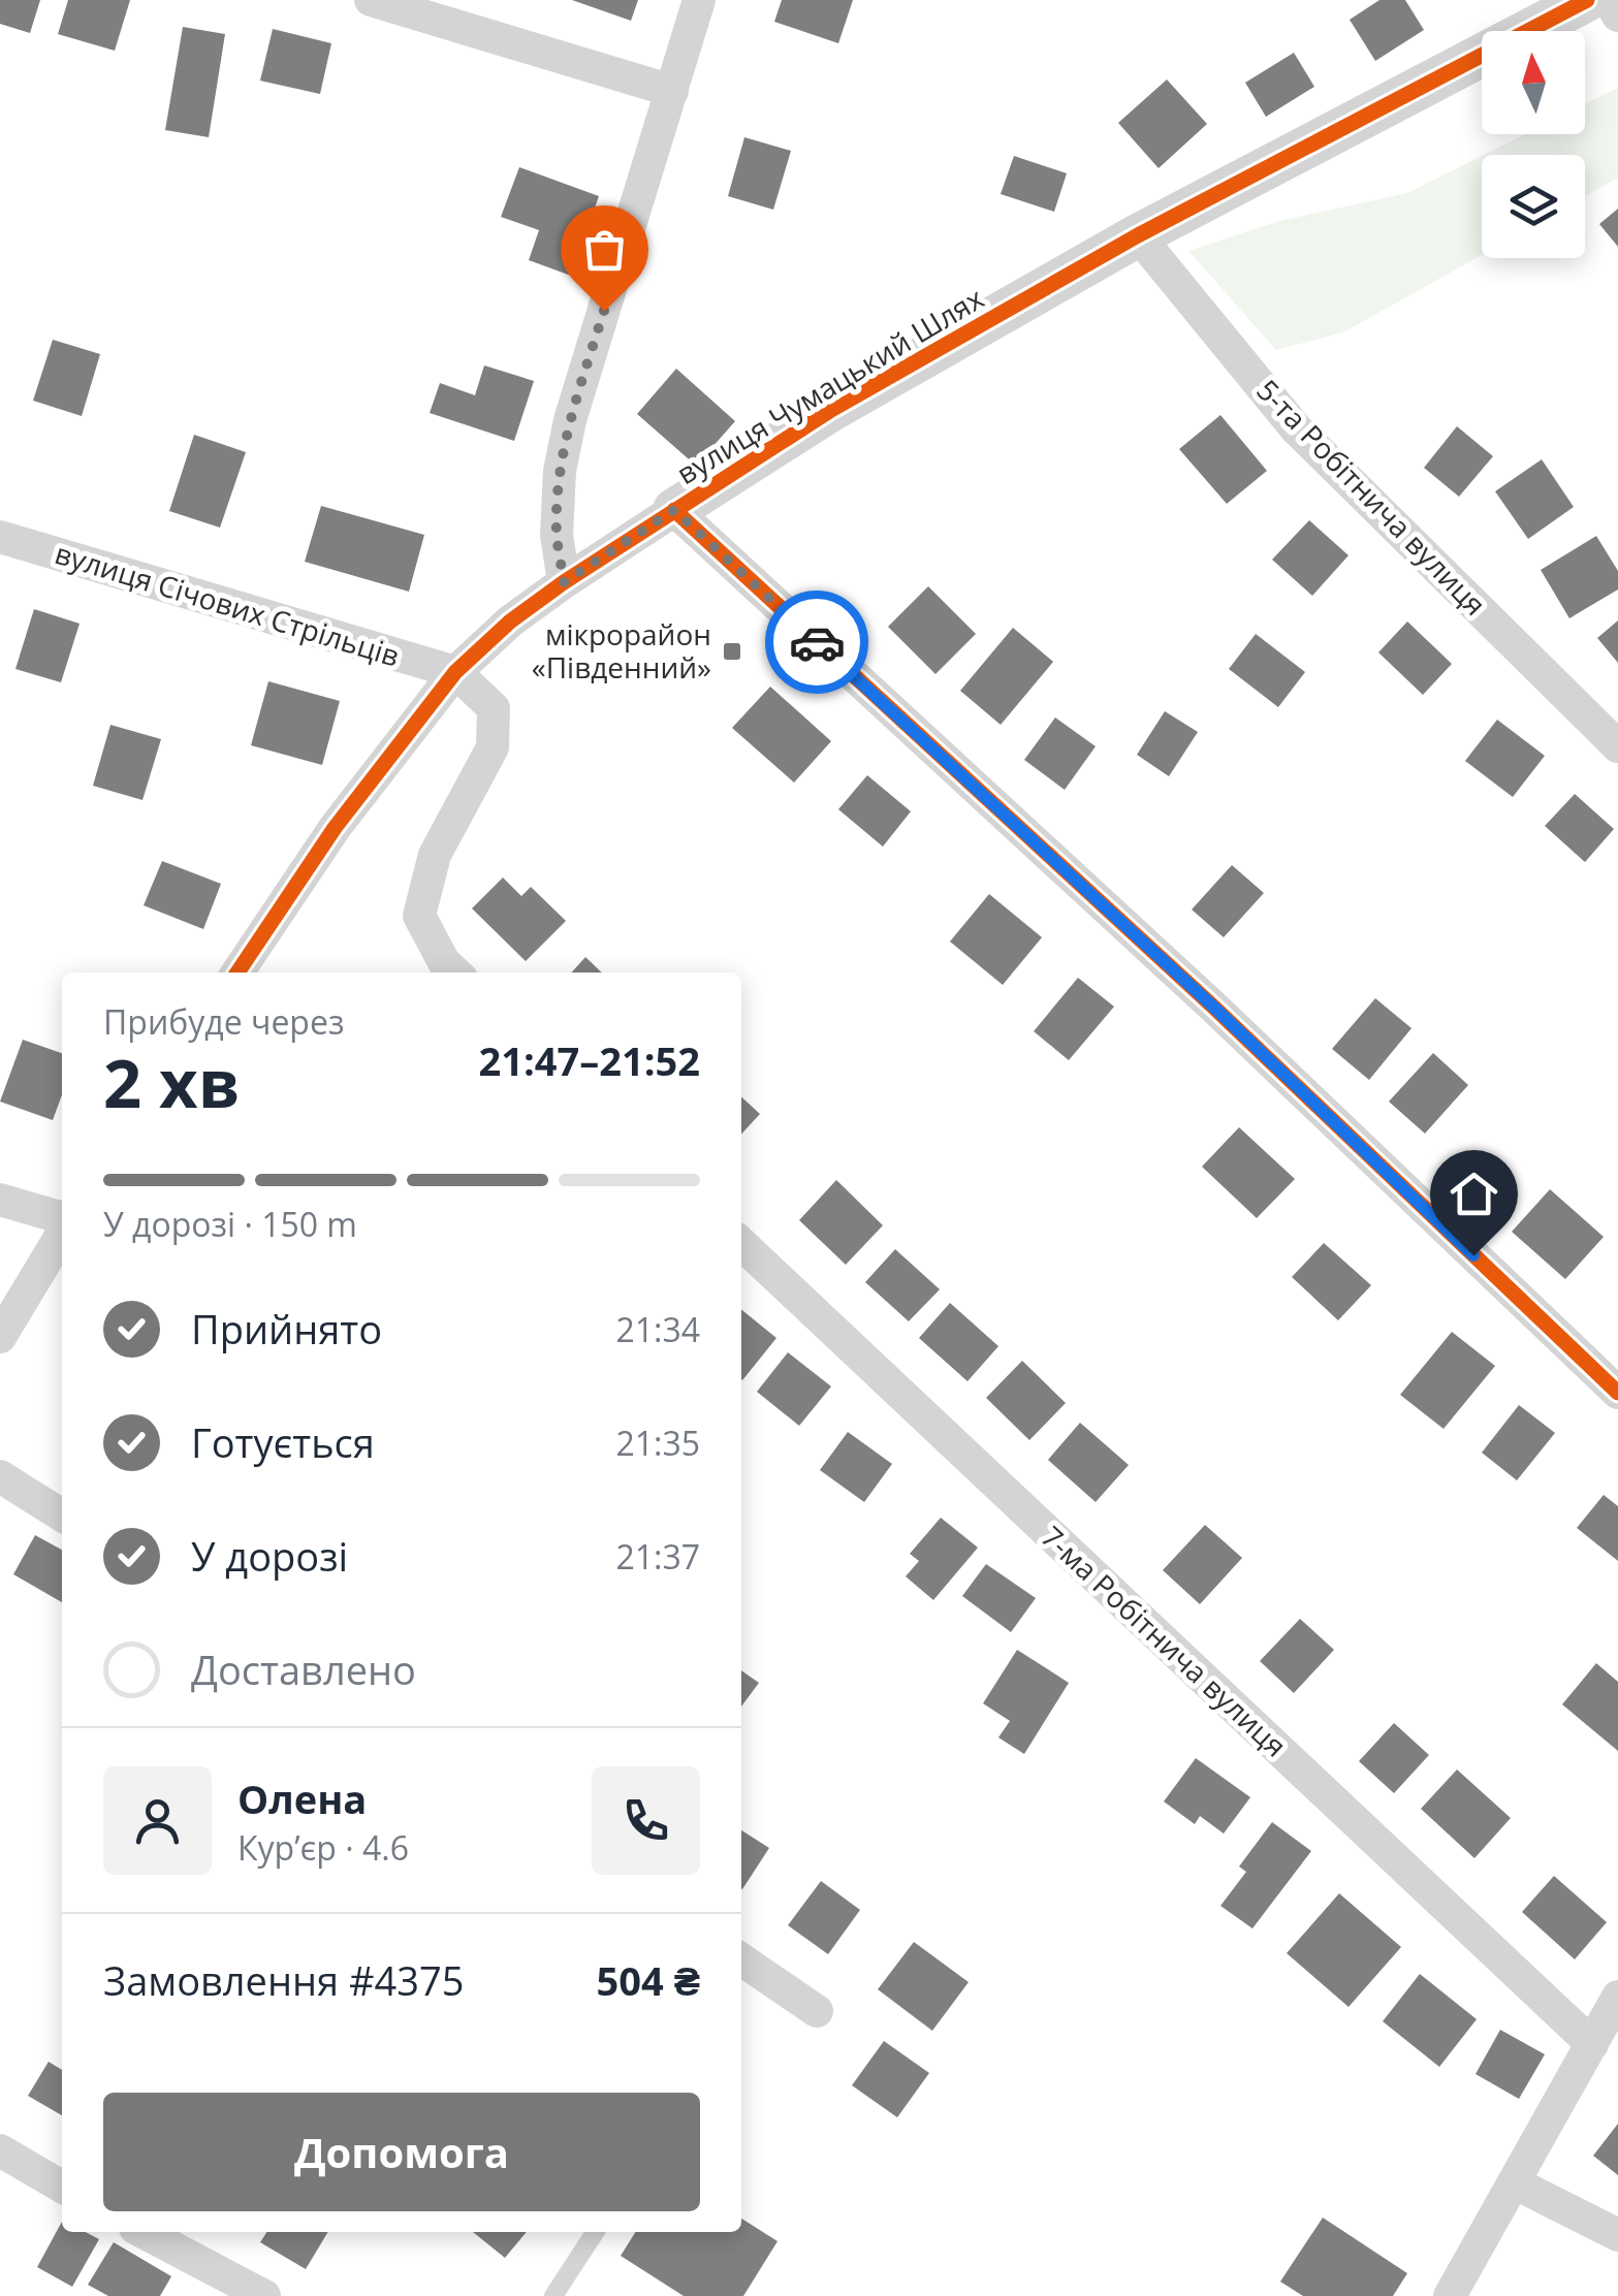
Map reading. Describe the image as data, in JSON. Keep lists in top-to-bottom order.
{
  "streets": {
    "street": [
      "вулиця Чумацький Шлях",
      "5-та Робітнича вулиця",
      "вулиця Січових Стрільців",
      "7-ма Робітнича вулиця"
    ]
  },
  "crossings": [
    ["вулиця Чумацький Шлях", "5-та Робітнича вулиця"],
    ["вулиця Чумацький Шлях", "вулиця Січових Стрільців"]
  ],
  "places": {
    "transit": ["мікрорайон «Південний»"]
  },
  "north": "top",
  "page": {
    "heading": ["2 хв", "Прибуде через", "21:47–21:52"],
    "panel": [
      "Олена",
      "Кур’єр · 4.6",
      "Замовлення #4375",
      "504 ₴"
    ],
    "bar": "У дорозі · 150 m",
    "list": [
      ["Прийнято", "21:34"],
      ["Готується", "21:35"],
      ["У дорозі", "21:37"],
      "Доставлено"
    ],
    "buttons": "Допомога"
  }
}
